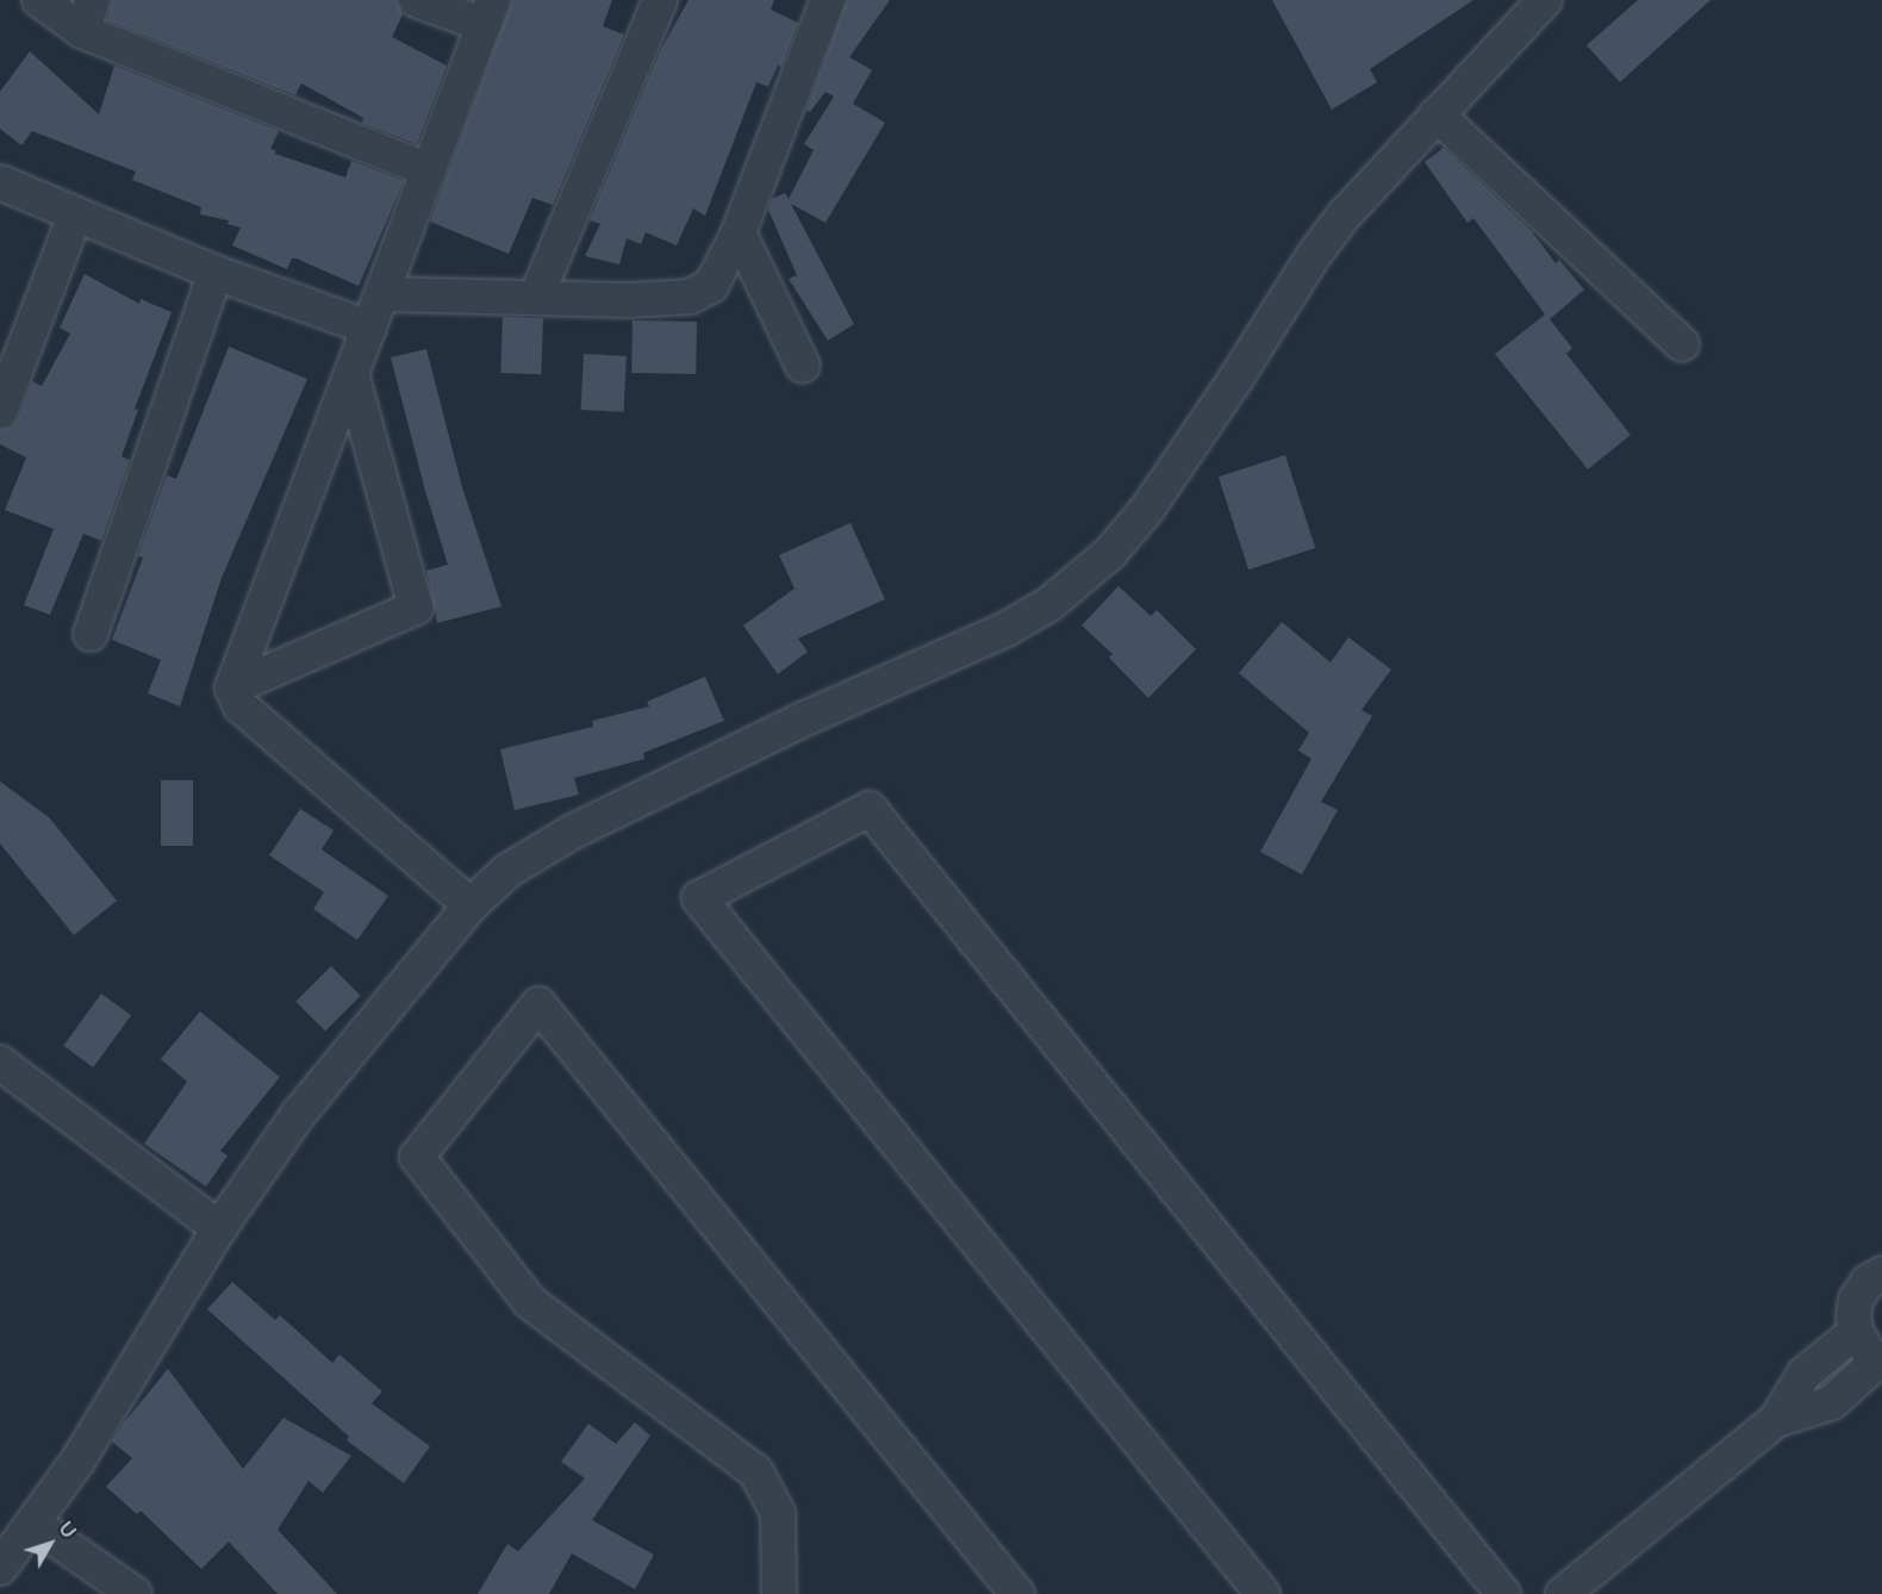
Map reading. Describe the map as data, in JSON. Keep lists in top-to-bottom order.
{
  "north": "top right"
}
